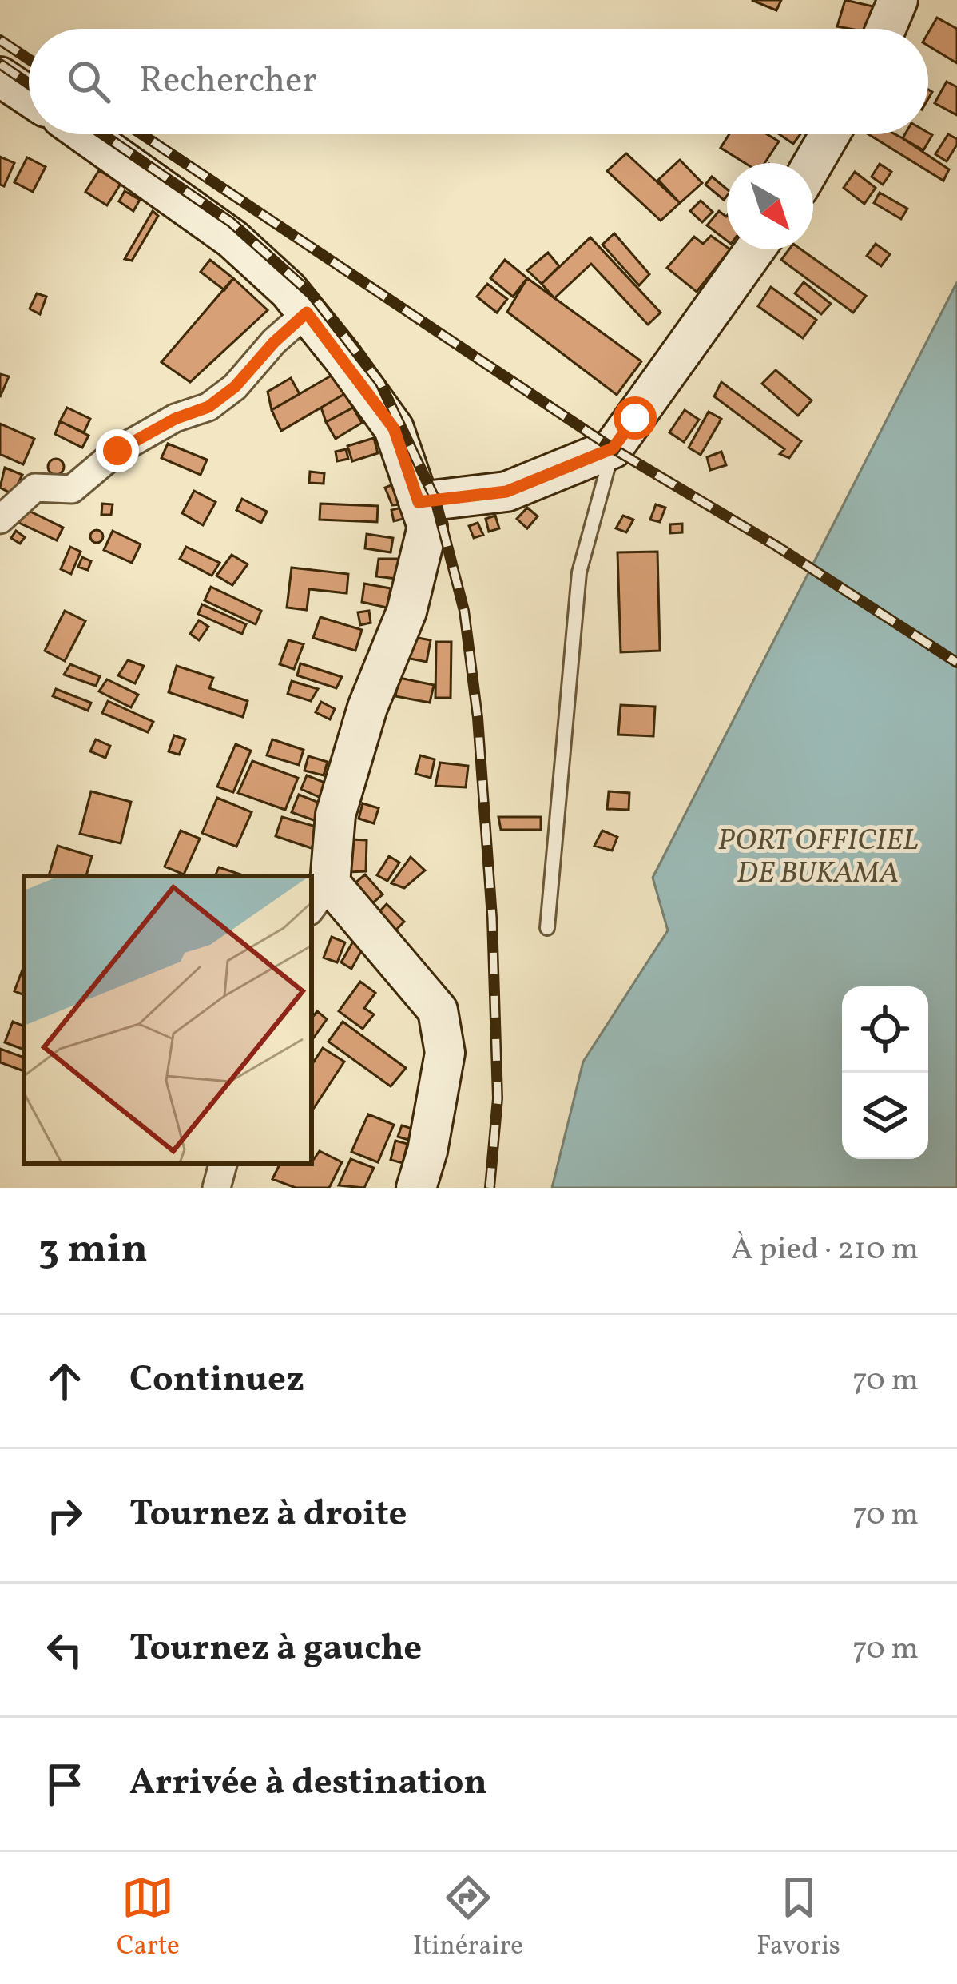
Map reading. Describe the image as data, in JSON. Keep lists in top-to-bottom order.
{
  "water": ["PORT OFFICIEL DE BUKAMA"],
  "north": "bottom right",
  "page": {
    "search": "Rechercher",
    "heading": ["3 min", "À pied · 210 m"],
    "list": [
      ["Continuez", "70 m"],
      ["Tournez à droite", "70 m"],
      ["Tournez à gauche", "70 m"],
      "Arrivée à destination"
    ],
    "nav": ["Carte", "Itinéraire", "Favoris"]
  }
}
